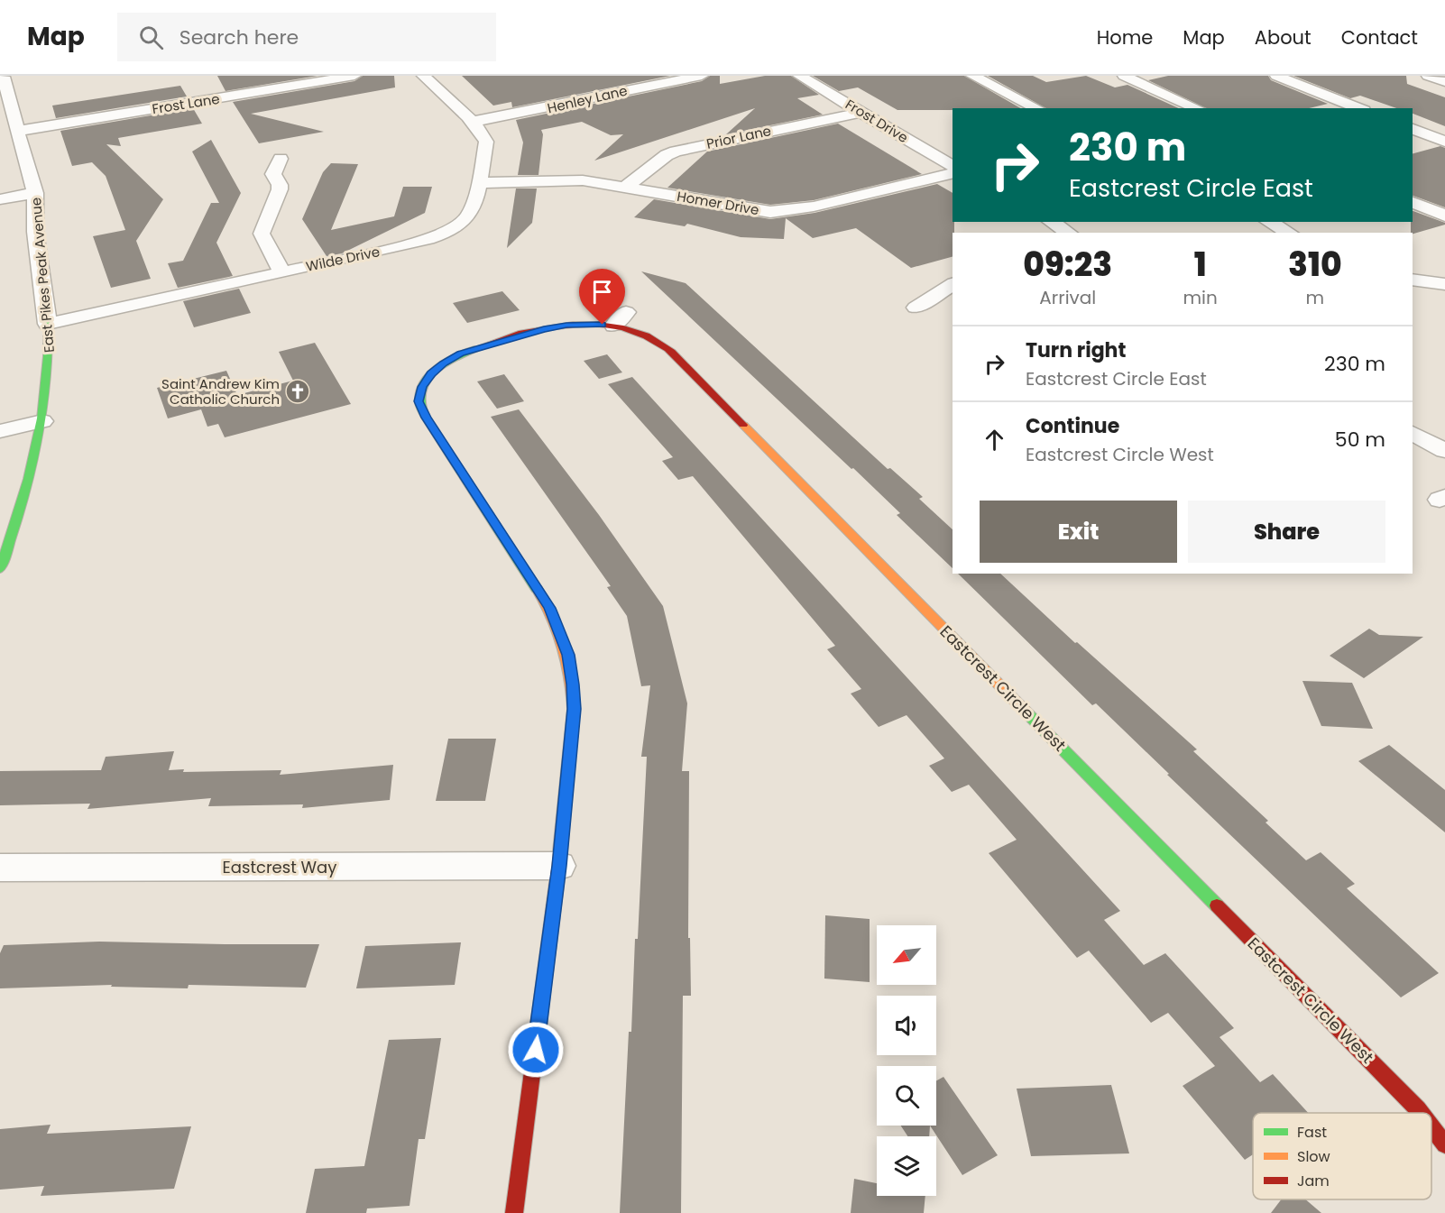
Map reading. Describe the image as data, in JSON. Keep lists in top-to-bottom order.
{
  "streets": {
    "street": [
      "Henley Lane",
      "Frost Lane",
      "Frost Drive",
      "Prior Lane",
      "Homer Drive",
      "Wilde Drive",
      "East Pikes Peak Avenue",
      "Eastcrest Circle West",
      "Eastcrest Way"
    ]
  },
  "crossings": [
    ["Henley Lane", "Wilde Drive"],
    ["Frost Lane", "East Pikes Peak Avenue"],
    ["Frost Drive", "Prior Lane"],
    ["Prior Lane", "Homer Drive"],
    ["Homer Drive", "Wilde Drive"],
    ["Wilde Drive", "East Pikes Peak Avenue"],
    ["Eastcrest Circle West", "Eastcrest Way"]
  ],
  "places": {
    "church": ["Saint Andrew Kim Catholic Church"]
  },
  "legend": ["Fast", "Slow", "Jam"],
  "north": "bottom left",
  "page": {
    "header": "Map",
    "search": "Search here",
    "nav": [
      "Home",
      "Map",
      "About",
      "Contact"
    ],
    "turn": ["230 m", "Eastcrest Circle East"],
    "eta": [
      "09:23",
      "Arrival",
      "1",
      "min",
      "310",
      "m"
    ],
    "list": [
      {
        "name": "Turn right",
        "note": "Eastcrest Circle East",
        "value": "230 m"
      },
      {
        "name": "Continue",
        "note": "Eastcrest Circle West",
        "value": "50 m"
      }
    ],
    "buttons": ["Exit", "Share"]
  }
}
